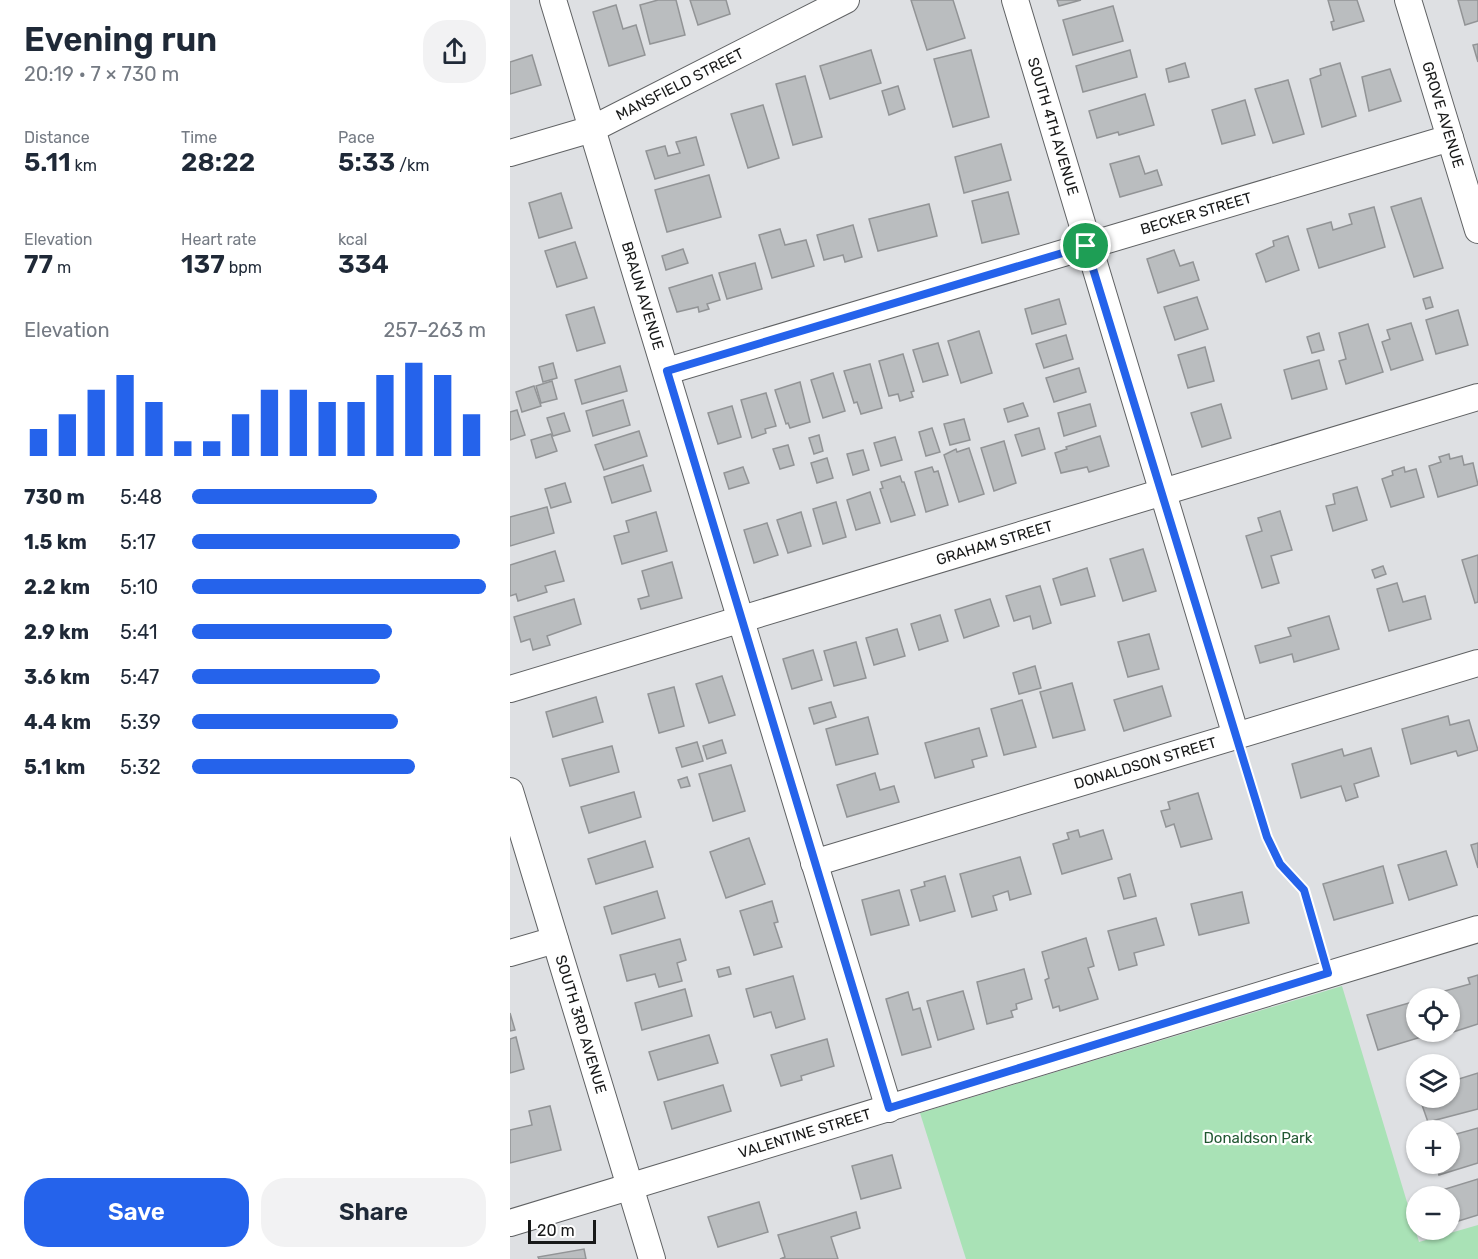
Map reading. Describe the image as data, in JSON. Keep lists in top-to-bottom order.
{
  "streets": {
    "street": [
      "MANSFIELD STREET",
      "GROVE AVENUE",
      "SOUTH 4TH AVENUE",
      "BECKER STREET",
      "BRAUN AVENUE",
      "GRAHAM STREET",
      "DONALDSON STREET",
      "SOUTH 3RD AVENUE",
      "VALENTINE STREET"
    ]
  },
  "crossings": [
    ["MANSFIELD STREET", "BRAUN AVENUE"],
    ["GROVE AVENUE", "BECKER STREET"],
    ["SOUTH 4TH AVENUE", "BECKER STREET"],
    ["SOUTH 4TH AVENUE", "GRAHAM STREET"],
    ["SOUTH 4TH AVENUE", "DONALDSON STREET"],
    ["BECKER STREET", "BRAUN AVENUE"],
    ["BRAUN AVENUE", "GRAHAM STREET"],
    ["BRAUN AVENUE", "DONALDSON STREET"],
    ["BRAUN AVENUE", "VALENTINE STREET"],
    ["SOUTH 3RD AVENUE", "VALENTINE STREET"]
  ],
  "parks": ["Donaldson Park"],
  "scale_bar": "20 m",
  "page": {
    "heading": ["Evening run", "20:19 · 7 × 730 m"],
    "stats": [
      ["Distance", "5.11 km"],
      ["Time", "28:22"],
      ["Pace", "5:33 /km"],
      ["Elevation", "77 m"],
      ["Heart rate", "137 bpm"],
      ["kcal", "334"]
    ],
    "chart": ["Elevation", "257–263 m"],
    "list": [
      {
        "name": "730 m",
        "note": "5:48"
      },
      {
        "name": "1.5 km",
        "note": "5:17"
      },
      {
        "name": "2.2 km",
        "note": "5:10"
      },
      {
        "name": "2.9 km",
        "note": "5:41"
      },
      {
        "name": "3.6 km",
        "note": "5:47"
      },
      {
        "name": "4.4 km",
        "note": "5:39"
      },
      {
        "name": "5.1 km",
        "note": "5:32"
      }
    ],
    "map_buttons": ["+", "−"],
    "buttons": ["Save", "Share"],
    "scale": "20 m"
  }
}
